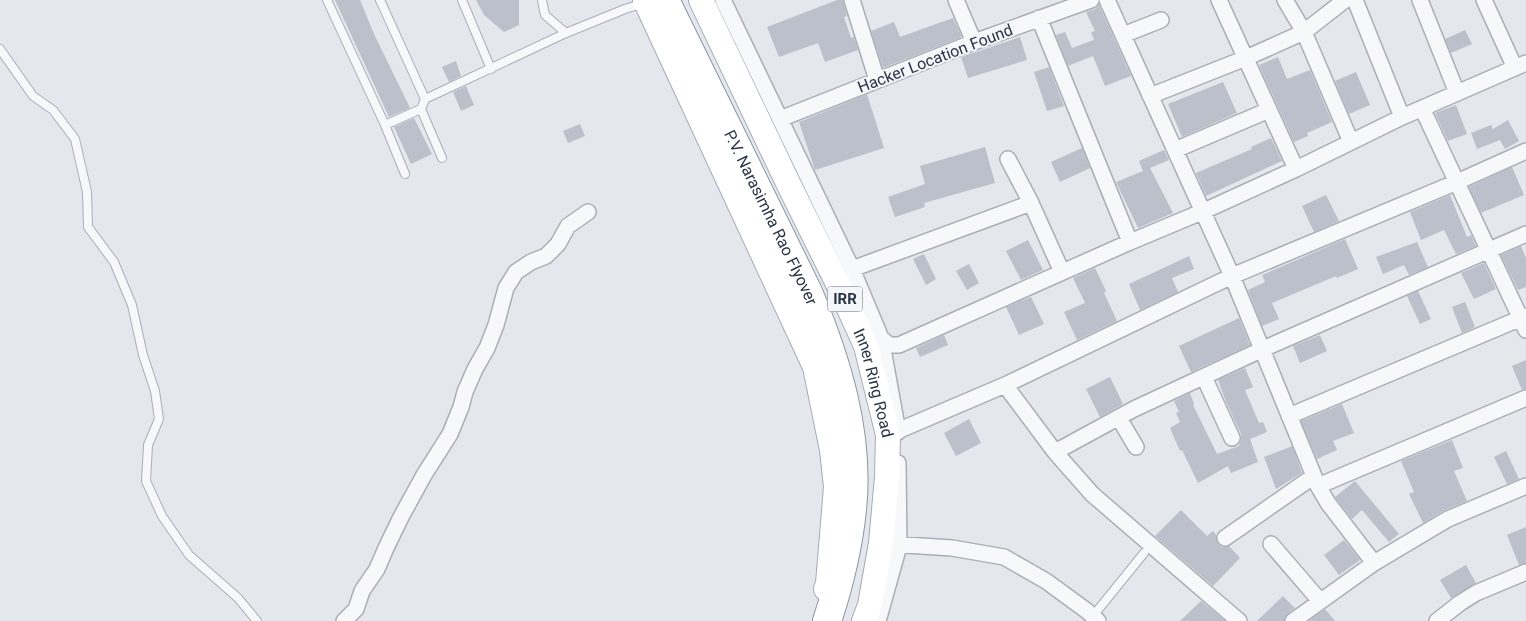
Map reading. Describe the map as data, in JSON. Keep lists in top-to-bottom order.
{
  "streets": {
    "highway": ["P.V. Narasimha Rao Flyover"],
    "main road": ["IRR", "Inner Ring Road"],
    "street": ["Hacker Location Found"]
  }
}
